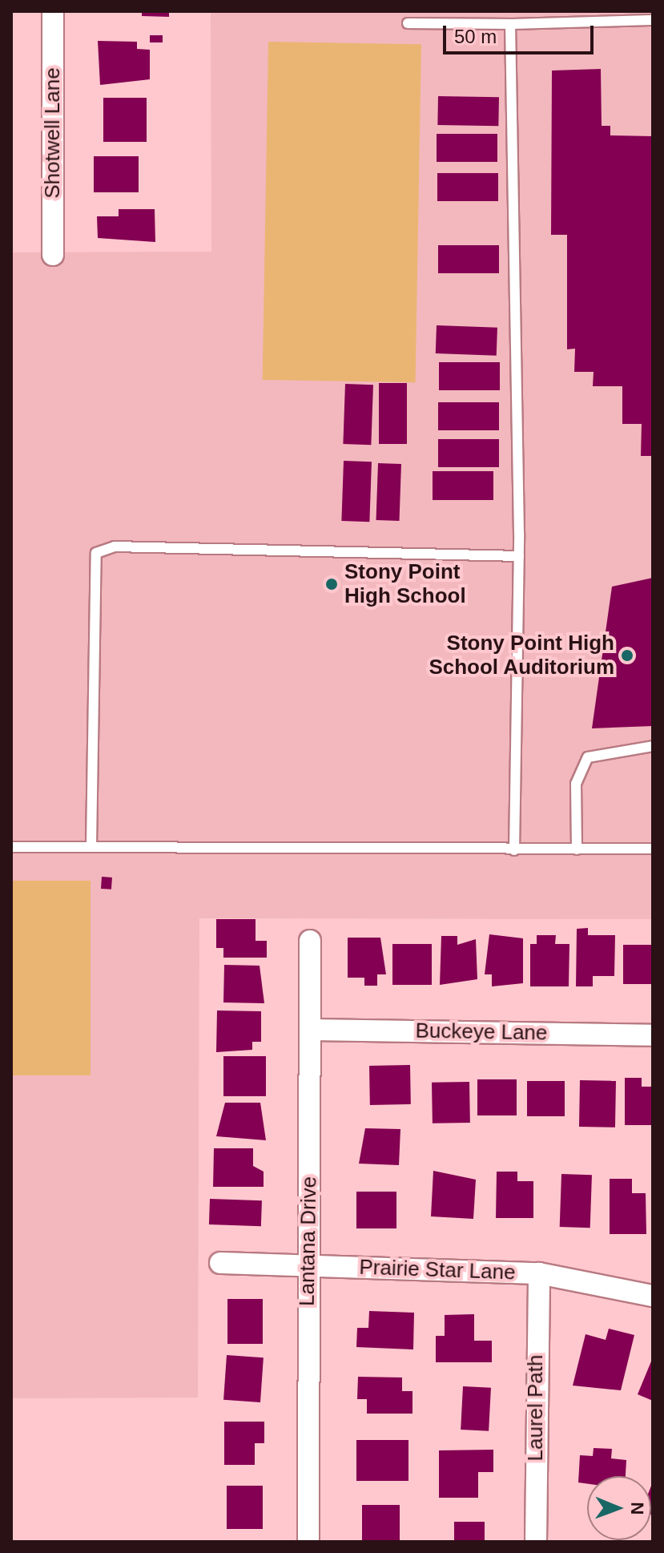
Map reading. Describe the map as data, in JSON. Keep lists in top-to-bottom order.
{
  "streets": {
    "street": [
      "Shotwell Lane",
      "Buckeye Lane",
      "Lantana Drive",
      "Prairie Star Lane",
      "Laurel Path"
    ]
  },
  "crossings": [
    ["Buckeye Lane", "Lantana Drive"],
    ["Lantana Drive", "Prairie Star Lane"],
    ["Prairie Star Lane", "Laurel Path"]
  ],
  "places": ["Stony Point High School", "Stony Point High School Auditorium"],
  "scale_bar": "50 m",
  "north": "right"
}
